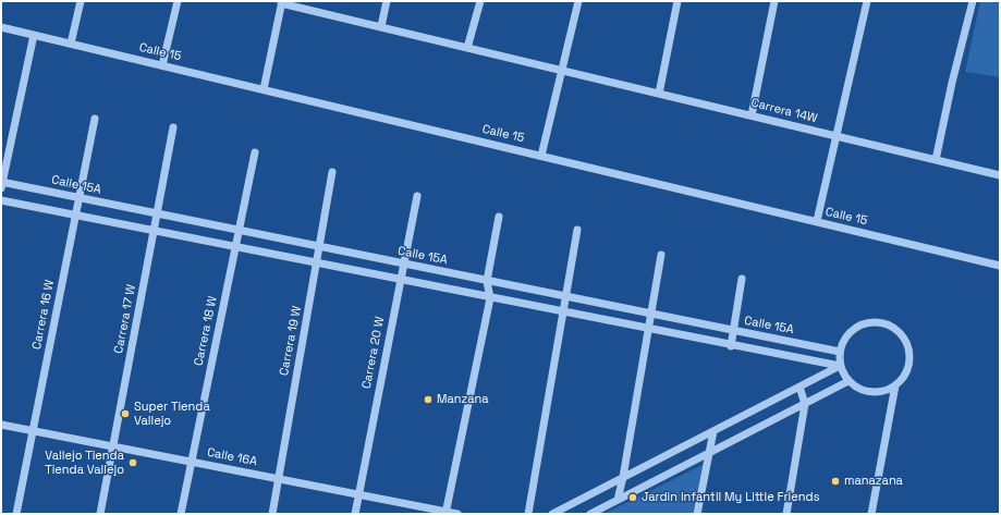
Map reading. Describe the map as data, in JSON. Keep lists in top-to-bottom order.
{
  "streets": {
    "street": [
      "Calle 15",
      "Carrera 14W",
      "Calle 15A",
      "Carrera 16 W",
      "Carrera 17 W",
      "Carrera 18 W",
      "Carrera 19 W",
      "Carrera 20 W",
      "Calle 16A"
    ]
  },
  "crossings": [
    ["Calle 15A", "Carrera 16 W"],
    ["Calle 15A", "Carrera 17 W"],
    ["Calle 15A", "Carrera 18 W"],
    ["Calle 15A", "Carrera 19 W"],
    ["Calle 15A", "Carrera 20 W"],
    ["Carrera 16 W", "Calle 16A"],
    ["Carrera 17 W", "Calle 16A"],
    ["Carrera 18 W", "Calle 16A"],
    ["Carrera 19 W", "Calle 16A"],
    ["Carrera 20 W", "Calle 16A"]
  ],
  "places": [
    "Manzana",
    "Super Tienda Vallejo",
    "Vallejo Tienda Tienda Vallejo",
    "manazana",
    "Jardin Infantil My Little Friends"
  ]
}
